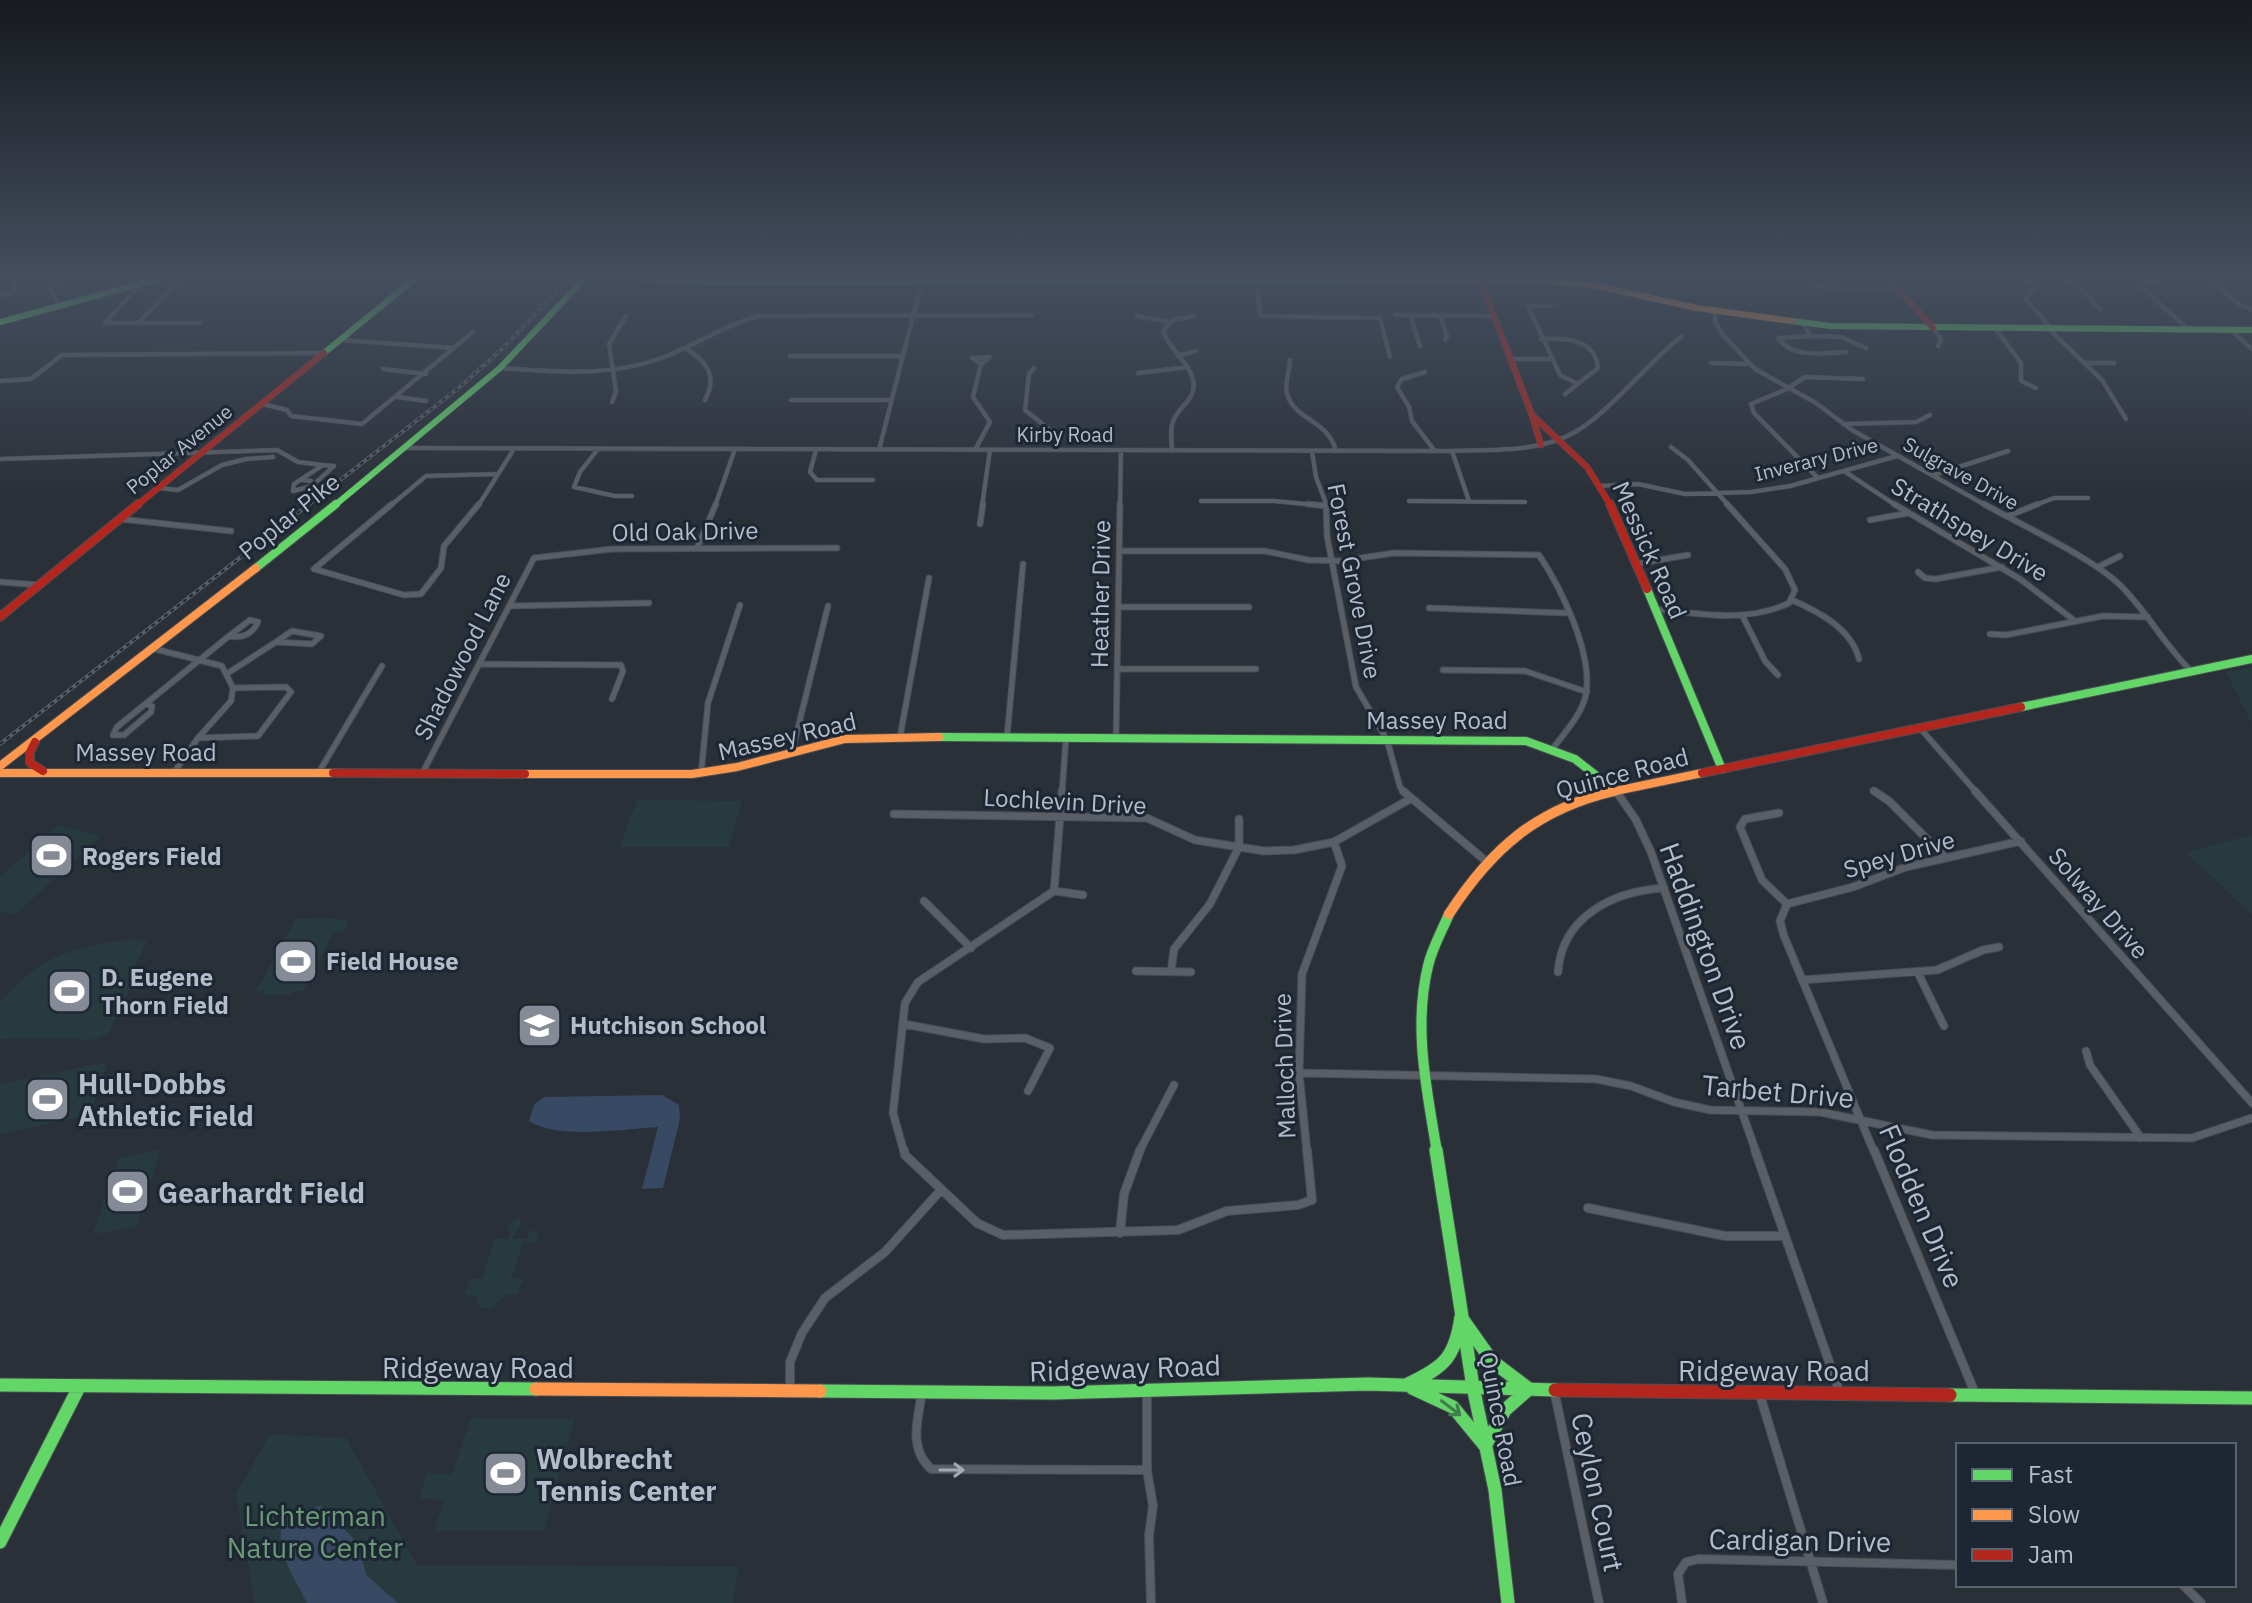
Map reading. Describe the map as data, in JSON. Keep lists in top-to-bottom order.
{
  "streets": {
    "main road": [
      "Poplar Avenue",
      "Poplar Pike",
      "Messick Road",
      "Massey Road",
      "Quince Road",
      "Ridgeway Road"
    ],
    "street": [
      "Kirby Road",
      "Inverary Drive",
      "Sulgrave Drive",
      "Strathspey Drive",
      "Old Oak Drive",
      "Forest Grove Drive",
      "Heather Drive",
      "Shadowood Lane",
      "Lochlevin Drive",
      "Spey Drive",
      "Solway Drive",
      "Haddington Drive",
      "Malloch Drive",
      "Tarbet Drive",
      "Flodden Drive",
      "Ceylon Court",
      "Cardigan Drive"
    ]
  },
  "crossings": [
    ["Kirby Road", "Poplar Pike"],
    ["Kirby Road", "Messick Road"],
    ["Kirby Road", "Forest Grove Drive"],
    ["Kirby Road", "Heather Drive"],
    ["Inverary Drive", "Sulgrave Drive"],
    ["Inverary Drive", "Strathspey Drive"],
    ["Inverary Drive", "Messick Road"],
    ["Sulgrave Drive", "Quince Road"],
    ["Old Oak Drive", "Shadowood Lane"],
    ["Messick Road", "Quince Road"],
    ["Forest Grove Drive", "Massey Road"],
    ["Forest Grove Drive", "Quince Road"],
    ["Forest Grove Drive", "Lochlevin Drive"],
    ["Heather Drive", "Massey Road"],
    ["Shadowood Lane", "Massey Road"],
    ["Massey Road", "Quince Road"],
    ["Massey Road", "Haddington Drive"],
    ["Quince Road", "Solway Drive"],
    ["Quince Road", "Haddington Drive"],
    ["Quince Road", "Tarbet Drive"],
    ["Quince Road", "Ridgeway Road"],
    ["Lochlevin Drive", "Malloch Drive"],
    ["Spey Drive", "Solway Drive"],
    ["Spey Drive", "Flodden Drive"],
    ["Haddington Drive", "Tarbet Drive"],
    ["Haddington Drive", "Ridgeway Road"],
    ["Malloch Drive", "Tarbet Drive"],
    ["Tarbet Drive", "Flodden Drive"],
    ["Flodden Drive", "Ridgeway Road"],
    ["Ridgeway Road", "Ceylon Court"]
  ],
  "parks": ["Lichterman Nature Center"],
  "places": {
    "sports": [
      "Rogers Field",
      "Field House",
      "D. Eugene Thorn Field",
      "Hull-Dobbs Athletic Field",
      "Gearhardt Field",
      "Wolbrecht Tennis Center"
    ],
    "school or university": ["Hutchison School"]
  },
  "legend": ["Fast", "Slow", "Jam"]
}
